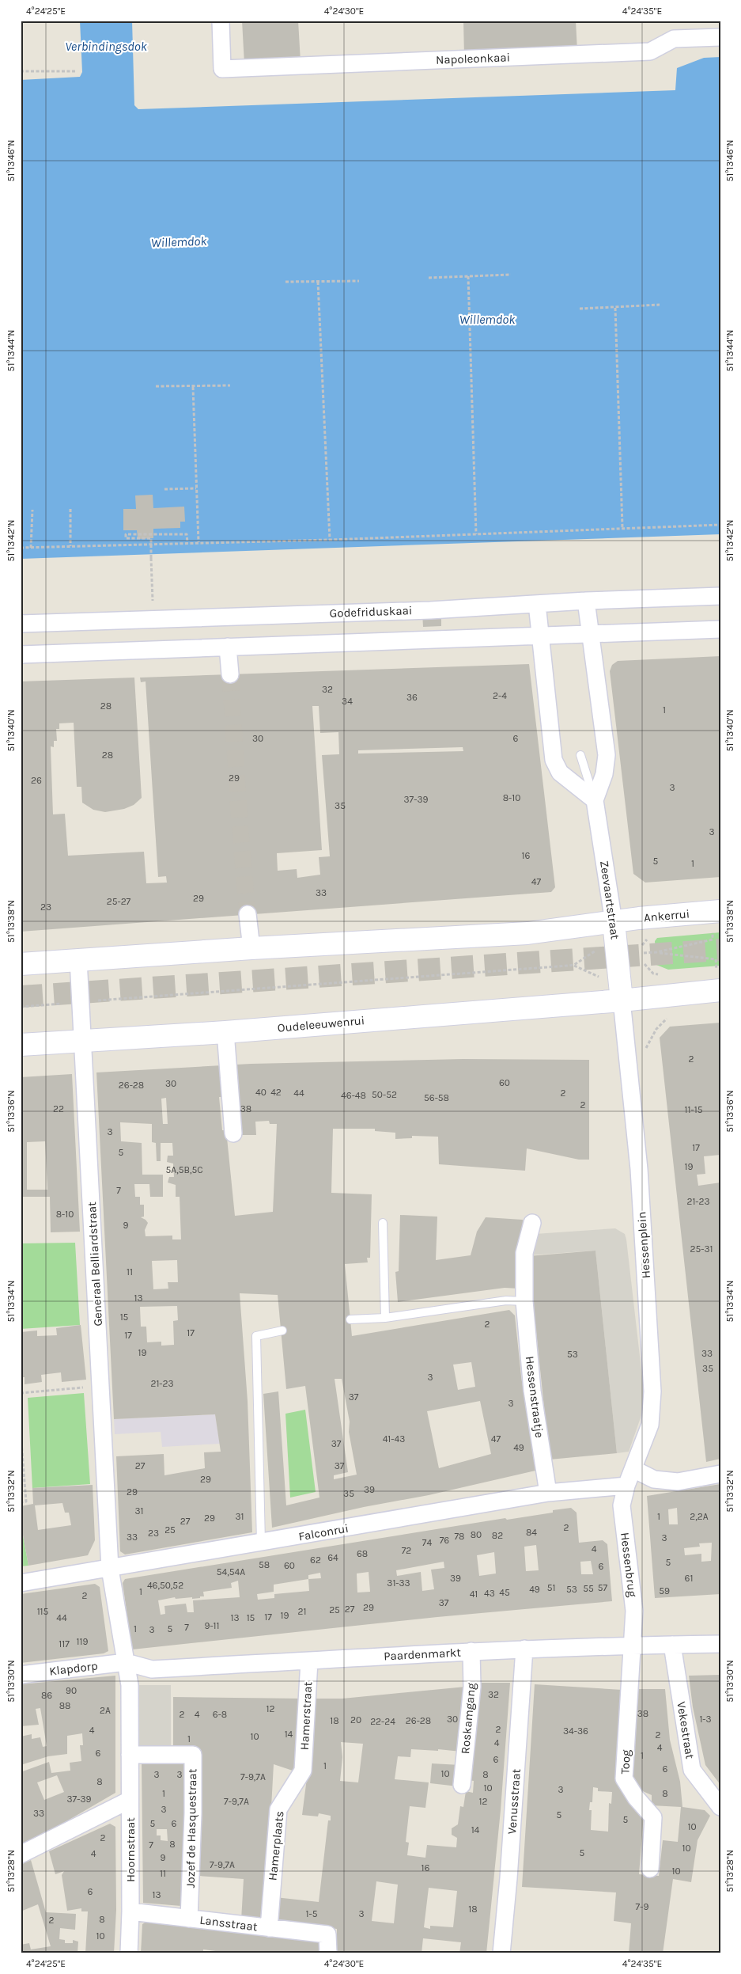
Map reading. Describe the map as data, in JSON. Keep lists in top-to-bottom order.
{
  "streets": {
    "street": [
      "Napoleonkaai",
      "Godefriduskaai",
      "Zeevaartstraat",
      "Ankerrui",
      "Oudeleeuwenrui",
      "Hessenplein",
      "Generaal Belliardstraat",
      "Hessenstraatje",
      "Falconrui",
      "Hessenbrug",
      "Paardenmarkt",
      "Klapdorp",
      "Hamerstraat",
      "Roskamgang",
      "Vekestraat",
      "Toog",
      "Venusstraat",
      "Jozef de Hasquestraat",
      "Hamerplaats",
      "Hoornstraat",
      "Lansstraat"
    ]
  },
  "crossings": [
    ["Godefriduskaai", "Zeevaartstraat"],
    ["Zeevaartstraat", "Ankerrui"],
    ["Zeevaartstraat", "Oudeleeuwenrui"],
    ["Zeevaartstraat", "Hessenplein"],
    ["Oudeleeuwenrui", "Hessenplein"],
    ["Oudeleeuwenrui", "Generaal Belliardstraat"],
    ["Hessenplein", "Falconrui"],
    ["Hessenplein", "Hessenbrug"],
    ["Generaal Belliardstraat", "Falconrui"],
    ["Generaal Belliardstraat", "Paardenmarkt"],
    ["Generaal Belliardstraat", "Klapdorp"],
    ["Generaal Belliardstraat", "Hoornstraat"],
    ["Hessenstraatje", "Falconrui"],
    ["Falconrui", "Hessenbrug"],
    ["Hessenbrug", "Paardenmarkt"],
    ["Hessenbrug", "Toog"],
    ["Paardenmarkt", "Klapdorp"],
    ["Paardenmarkt", "Hamerstraat"],
    ["Paardenmarkt", "Roskamgang"],
    ["Paardenmarkt", "Vekestraat"],
    ["Paardenmarkt", "Toog"],
    ["Paardenmarkt", "Venusstraat"],
    ["Paardenmarkt", "Hoornstraat"],
    ["Klapdorp", "Hoornstraat"],
    ["Hamerstraat", "Hamerplaats"],
    ["Jozef de Hasquestraat", "Hoornstraat"],
    ["Jozef de Hasquestraat", "Lansstraat"],
    ["Hamerplaats", "Lansstraat"],
    ["Hoornstraat", "Lansstraat"]
  ],
  "water": ["Verbindingsdok", "Willemdok"],
  "house_numbers": [
    "32",
    "2-4",
    "36",
    "34",
    "28",
    "1",
    "30",
    "6",
    "28",
    "29",
    "26",
    "3",
    "8-10",
    "37-39",
    "35",
    "3",
    "16",
    "5",
    "1",
    "47",
    "33",
    "29",
    "25-27",
    "23",
    "2",
    "60",
    "30",
    "26-28",
    "40",
    "42",
    "44",
    "2",
    "50-52",
    "46-48",
    "56-58",
    "2",
    "22",
    "38",
    "11-15",
    "3",
    "17",
    "5",
    "19",
    "5A,5B,5C",
    "7",
    "21-23",
    "8-10",
    "9",
    "25-31",
    "11",
    "13",
    "15",
    "2",
    "17",
    "17",
    "19",
    "33",
    "53",
    "35",
    "3",
    "21-23",
    "37",
    "3",
    "41-43",
    "47",
    "37",
    "49",
    "27",
    "37",
    "29",
    "39",
    "29",
    "35",
    "31",
    "31",
    "1",
    "2,2A",
    "29",
    "27",
    "2",
    "25",
    "84",
    "23",
    "80",
    "82",
    "78",
    "33",
    "3",
    "76",
    "74",
    "4",
    "72",
    "68",
    "64",
    "62",
    "5",
    "58",
    "60",
    "6",
    "54,54A",
    "39",
    "61",
    "31-33",
    "46,50,52",
    "51",
    "57",
    "55",
    "49",
    "53",
    "59",
    "1",
    "45",
    "43",
    "41",
    "2",
    "37",
    "29",
    "27",
    "25",
    "115",
    "21",
    "19",
    "17",
    "44",
    "13",
    "15",
    "9-11",
    "7",
    "1",
    "5",
    "3",
    "119",
    "117",
    "90",
    "32",
    "86",
    "88",
    "12",
    "2A",
    "38",
    "2",
    "4",
    "6-8",
    "30",
    "1-3",
    "20",
    "18",
    "26-28",
    "22-24",
    "2",
    "4",
    "34-36",
    "14",
    "2",
    "10",
    "1",
    "4",
    "4",
    "6",
    "1",
    "6",
    "1",
    "6",
    "10",
    "3",
    "3",
    "8",
    "7-9,7A",
    "8",
    "10",
    "3",
    "1",
    "8",
    "37-39",
    "7-9,7A",
    "12",
    "3",
    "33",
    "5",
    "5",
    "5",
    "6",
    "10",
    "14",
    "2",
    "8",
    "7",
    "10",
    "5",
    "4",
    "9",
    "7-9,7A",
    "16",
    "10",
    "11",
    "6",
    "13",
    "7-9",
    "18",
    "1-5",
    "3",
    "8",
    "2",
    "10"
  ],
  "coordinates": [
    "4°24'25\"E",
    "4°24'30\"E",
    "4°24'35\"E",
    "51°13'46\"N",
    "51°13'44\"N",
    "51°13'42\"N",
    "51°13'40\"N",
    "51°13'38\"N",
    "51°13'36\"N",
    "51°13'34\"N",
    "51°13'32\"N",
    "51°13'30\"N",
    "51°13'28\"N"
  ]
}
